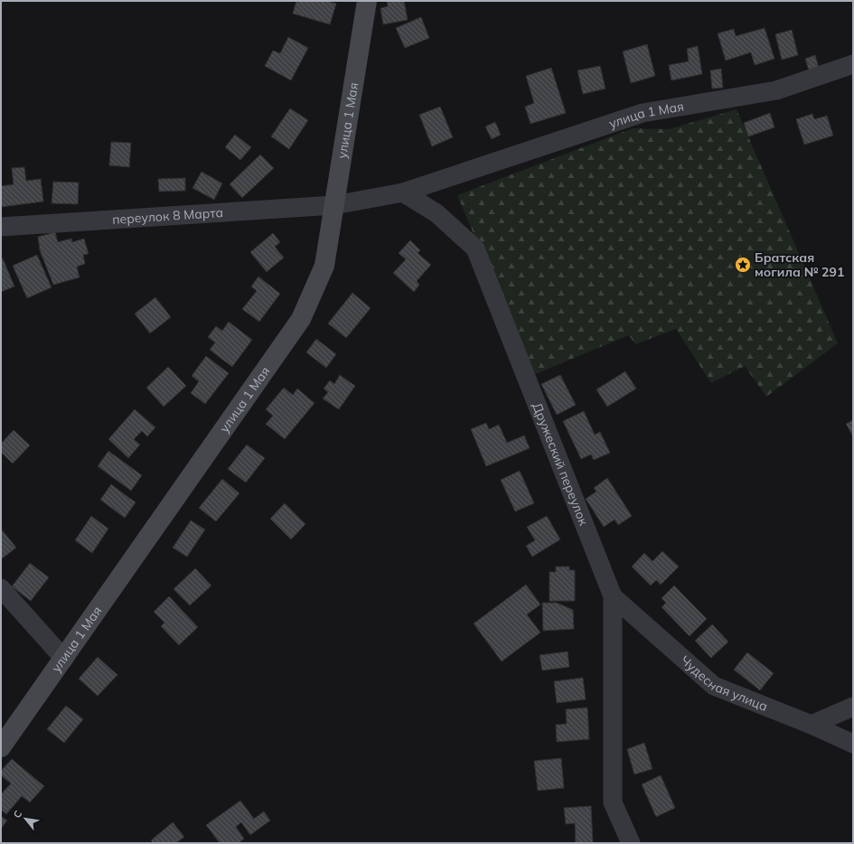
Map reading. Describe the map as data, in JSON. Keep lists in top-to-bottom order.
{
  "streets": {
    "street": [
      "улица 1 Мая",
      "переулок 8 Марта",
      "Дружеский переулок",
      "Чудесная улица"
    ]
  },
  "crossings": [
    ["улица 1 Мая", "переулок 8 Марта"],
    ["улица 1 Мая", "Дружеский переулок"],
    ["Дружеский переулок", "Чудесная улица"]
  ],
  "places": {
    "place": ["Братская могила № 291"]
  },
  "north": "top left"
}
